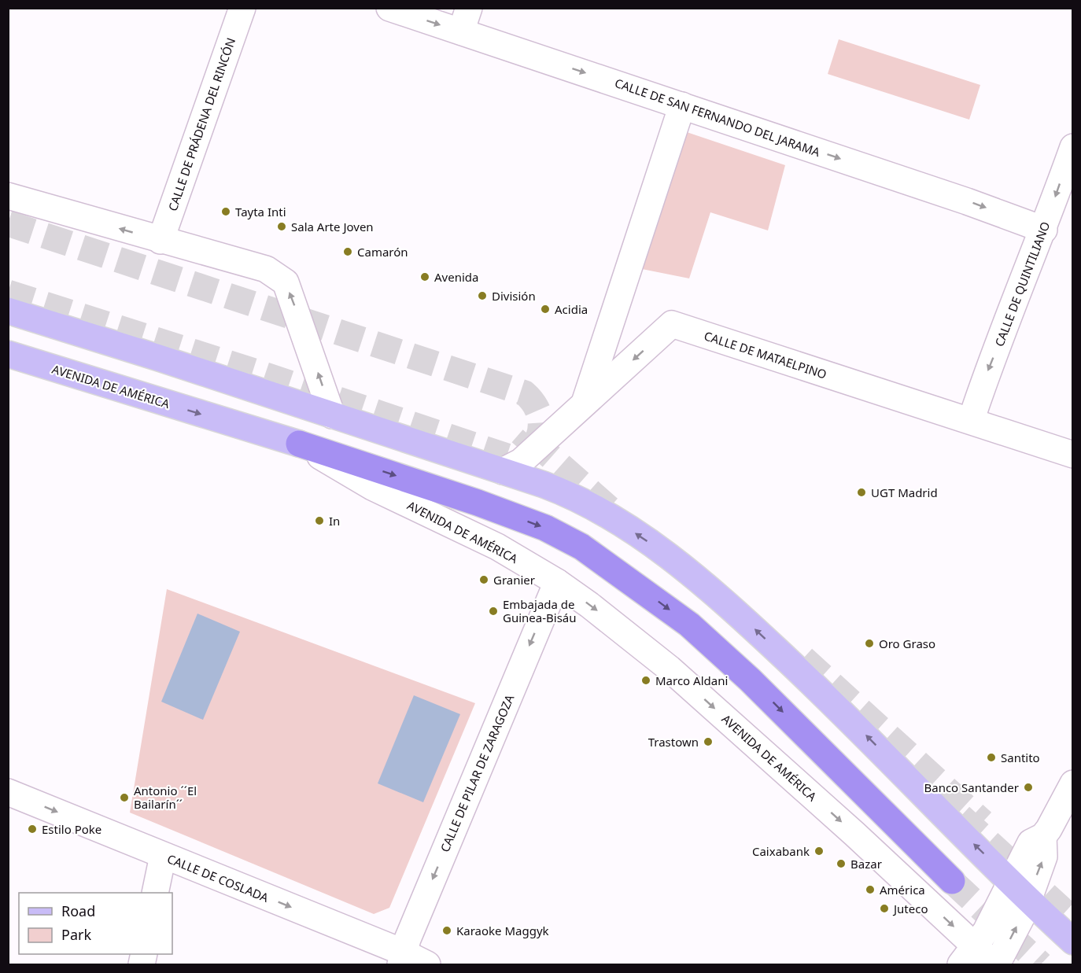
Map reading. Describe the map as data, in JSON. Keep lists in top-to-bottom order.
{
  "streets": {
    "main road": ["AVENIDA DE AMÉRICA"],
    "street": [
      "CALLE DE SAN FERNANDO DEL JARAMA",
      "CALLE DE PRÁDENA DEL RINCÓN",
      "CALLE DE QUINTILIANO",
      "CALLE DE MATAELPINO",
      "CALLE DE PILAR DE ZARAGOZA",
      "CALLE DE COSLADA"
    ]
  },
  "crossings": [
    ["CALLE DE SAN FERNANDO DEL JARAMA", "CALLE DE QUINTILIANO"],
    ["CALLE DE QUINTILIANO", "CALLE DE MATAELPINO"],
    ["AVENIDA DE AMÉRICA", "CALLE DE PILAR DE ZARAGOZA"],
    ["CALLE DE PILAR DE ZARAGOZA", "CALLE DE COSLADA"]
  ],
  "one_way": [
    "CALLE DE SAN FERNANDO DEL JARAMA",
    "CALLE DE QUINTILIANO",
    "CALLE DE MATAELPINO",
    "CALLE DE PILAR DE ZARAGOZA",
    "CALLE DE COSLADA"
  ],
  "places": [
    "Tayta Inti",
    "Sala Arte Joven",
    "Camarón",
    "Avenida",
    "División",
    "Acidia",
    "UGT Madrid",
    "In",
    "Granier",
    "Embajada de Guinea-Bisáu",
    "Oro Graso",
    "Marco Aldani",
    "Trastown",
    "Santito",
    "Banco Santander",
    "Antonio ´´El Bailarín´´",
    "Estilo Poke",
    "Caixabank",
    "Bazar",
    "América",
    "Juteco",
    "Karaoke Maggyk"
  ],
  "legend": ["Road", "Park"]
}
